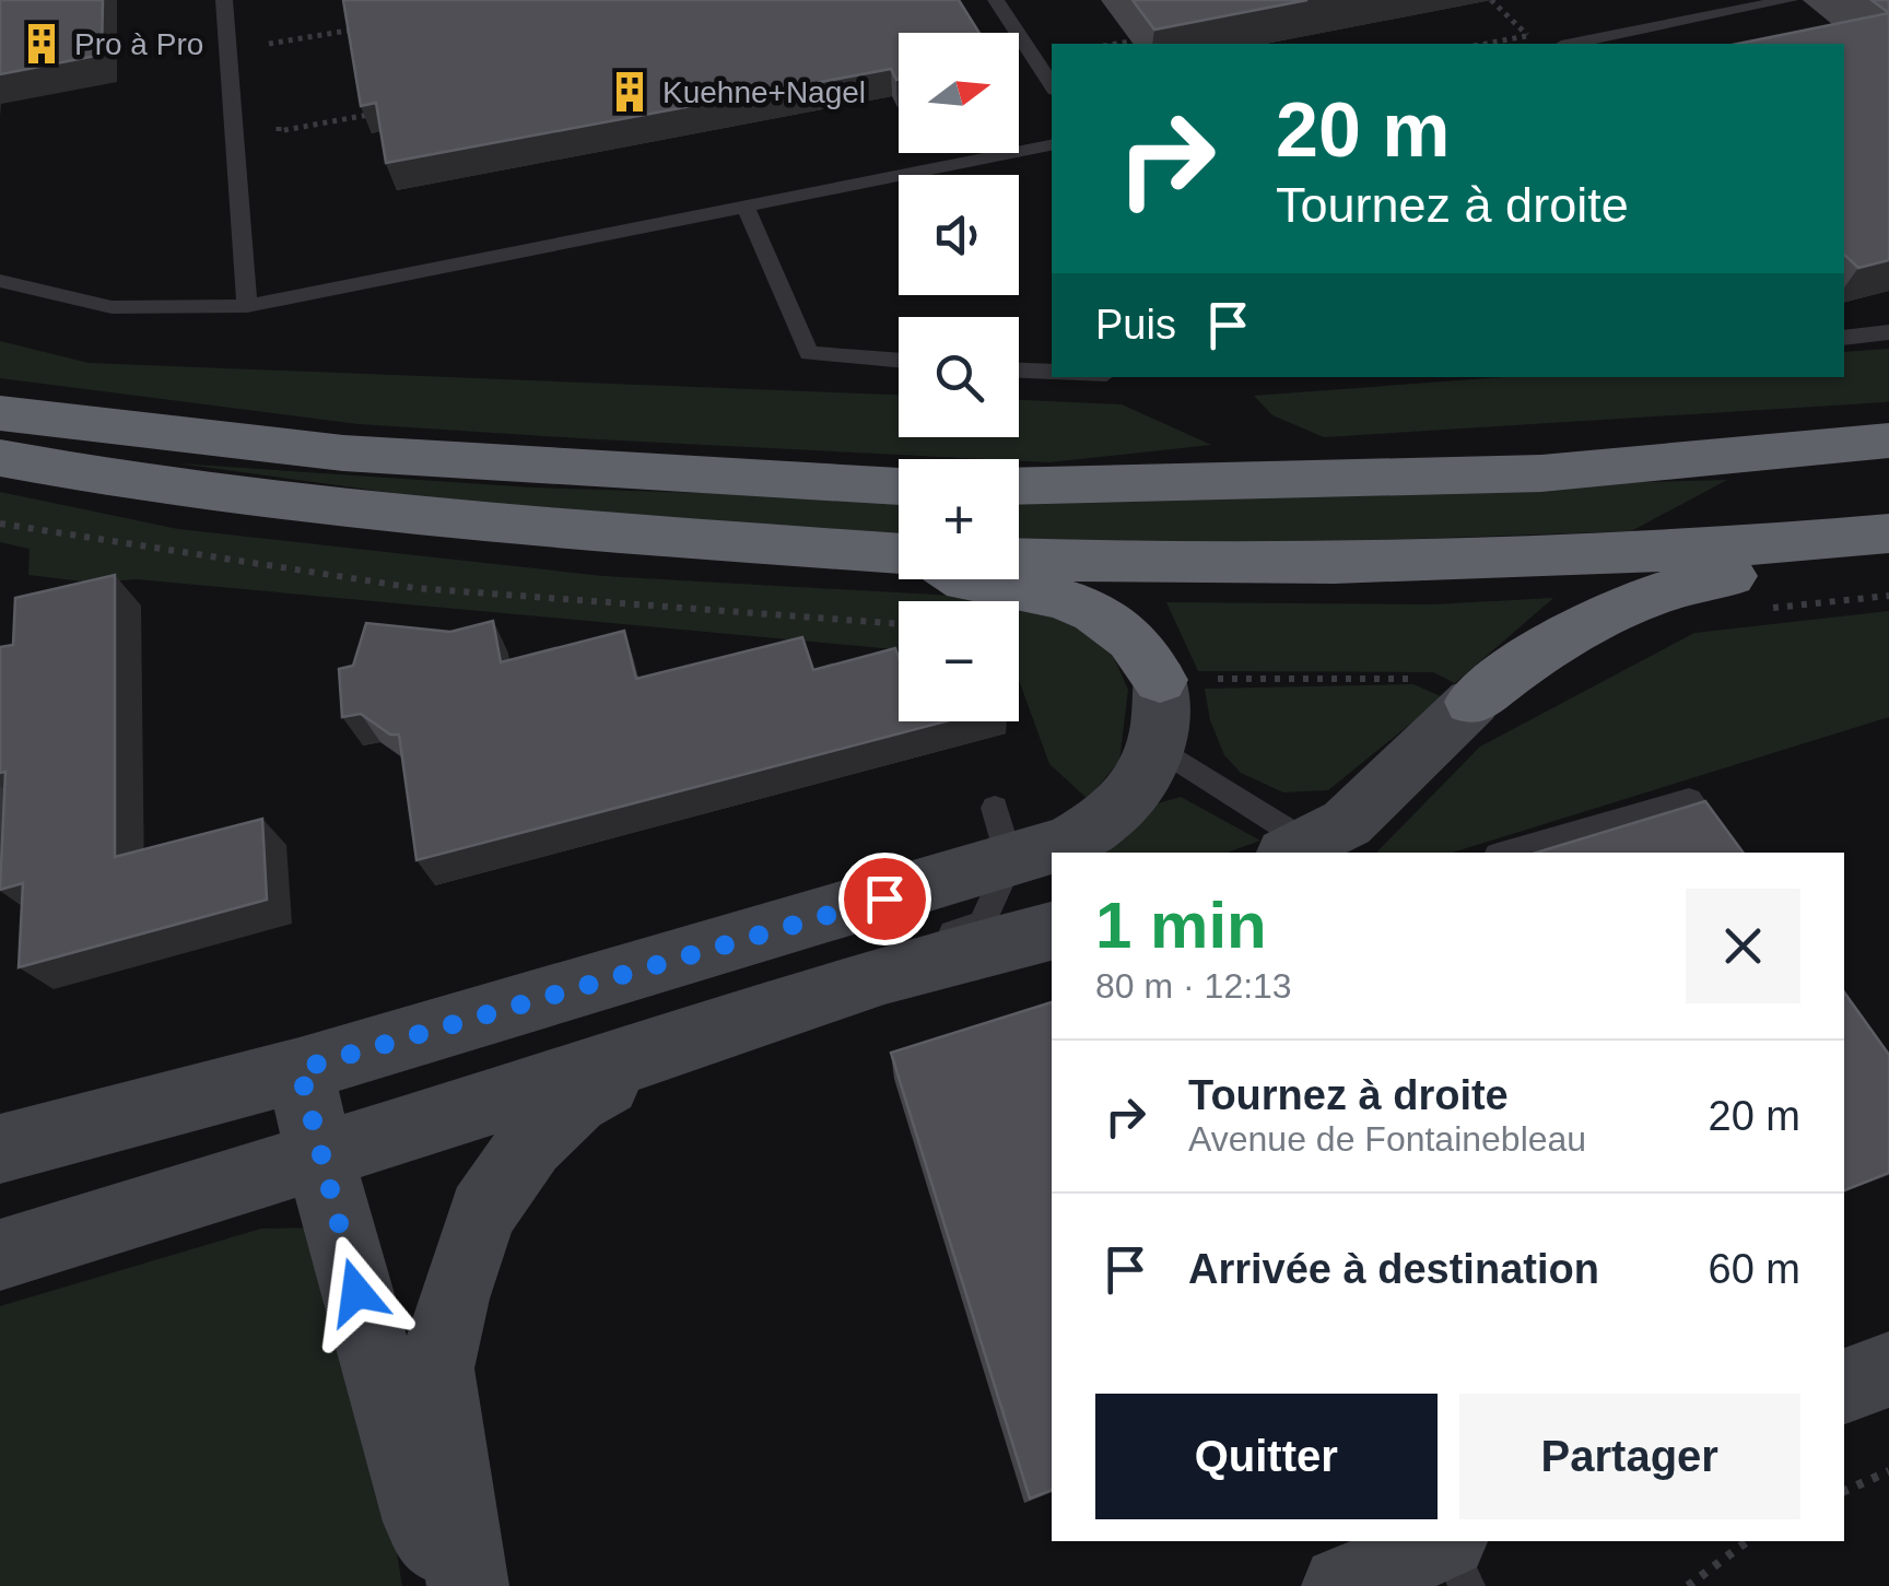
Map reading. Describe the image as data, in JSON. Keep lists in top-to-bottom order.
{
  "places": {
    "building": ["Pro à Pro", "Kuehne+Nagel"]
  },
  "north": "right",
  "page": {
    "map_buttons": ["+", "−"],
    "turn": ["20 m", "Tournez à droite"],
    "then": "Puis",
    "heading": ["1 min", "80 m · 12:13"],
    "list": [
      {
        "name": "Tournez à droite",
        "note": "Avenue de Fontainebleau",
        "value": "20 m"
      },
      {
        "name": "Arrivée à destination",
        "value": "60 m"
      }
    ],
    "buttons": ["Quitter", "Partager"]
  }
}
